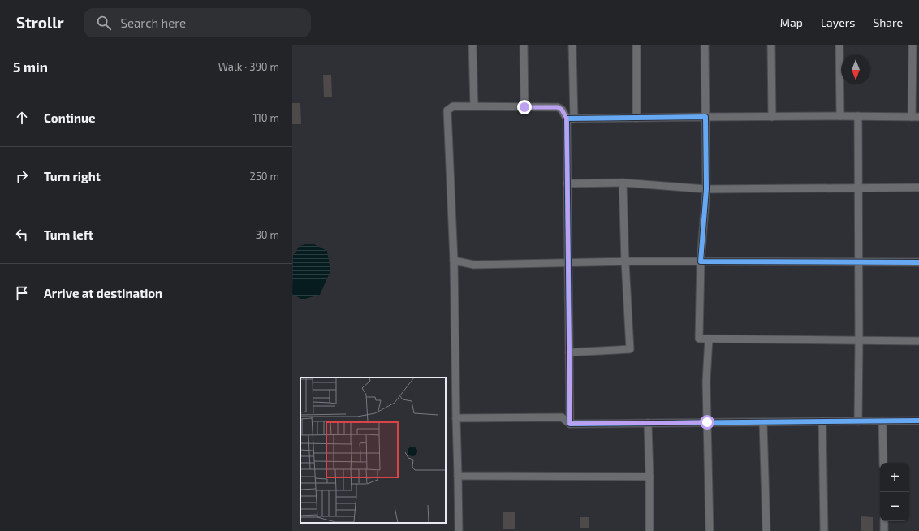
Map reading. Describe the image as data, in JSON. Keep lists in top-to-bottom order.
{
  "north": "bottom",
  "page": {
    "header": "Strollr",
    "search": "Search here",
    "nav": ["Map", "Layers", "Share"],
    "heading": ["5 min", "Walk · 390 m"],
    "list": [
      ["Continue", "110 m"],
      ["Turn right", "250 m"],
      ["Turn left", "30 m"],
      "Arrive at destination"
    ],
    "map_buttons": ["+", "−"]
  }
}
